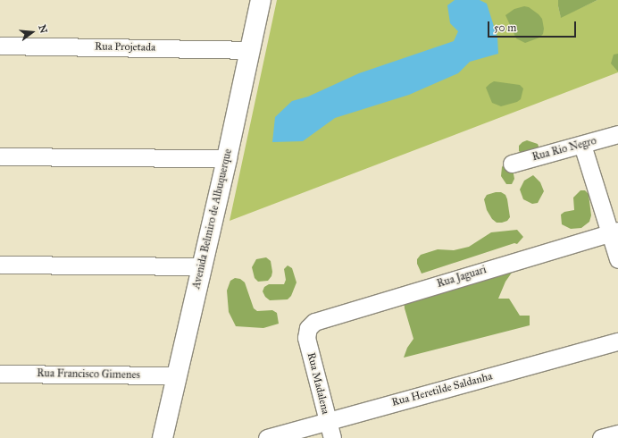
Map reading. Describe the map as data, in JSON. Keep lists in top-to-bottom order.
{
  "streets": {
    "main road": ["Avenida Belmiro de Albuquerque"],
    "street": [
      "Rua Projetada",
      "Rua Rio Negro",
      "Rua Jaguari",
      "Rua Francisco Gimenes",
      "Rua Madalena",
      "Rua Heretilde Saldanha"
    ]
  },
  "crossings": [
    ["Rua Projetada", "Avenida Belmiro de Albuquerque"],
    ["Avenida Belmiro de Albuquerque", "Rua Francisco Gimenes"],
    ["Rua Jaguari", "Rua Madalena"],
    ["Rua Madalena", "Rua Heretilde Saldanha"]
  ],
  "scale_bar": "50 m",
  "north": "right"
}
